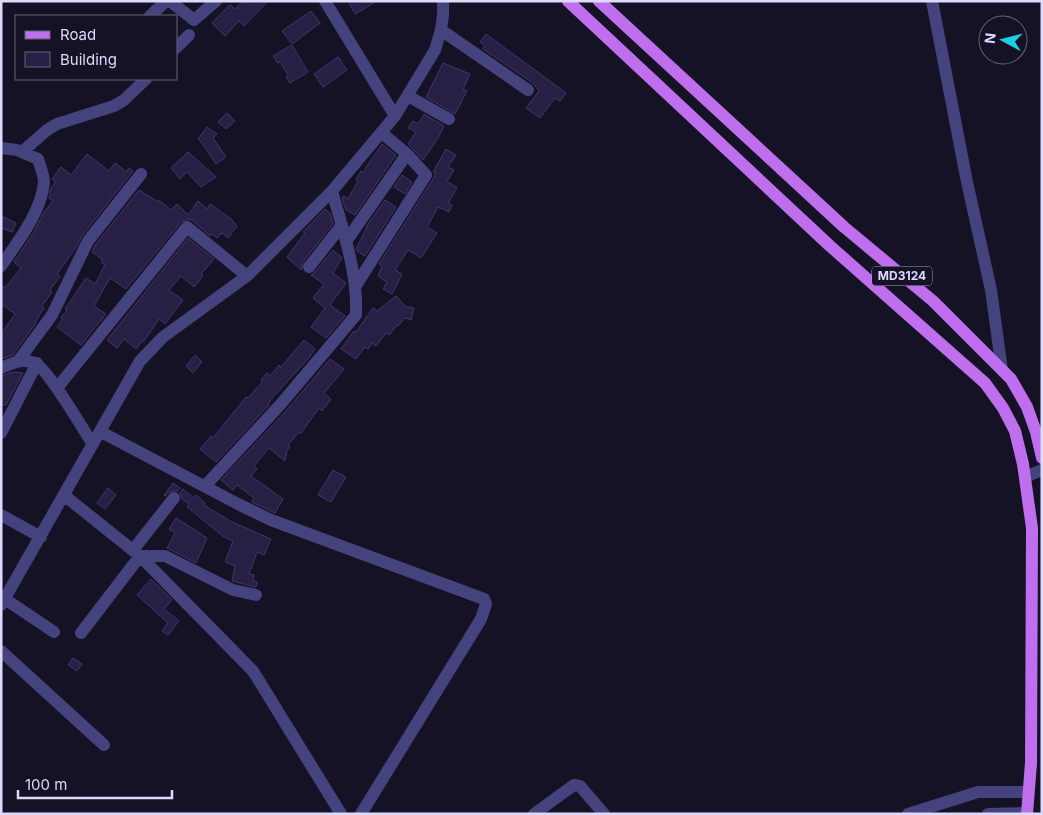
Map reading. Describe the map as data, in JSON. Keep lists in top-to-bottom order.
{
  "streets": {
    "main road": ["MD3124"]
  },
  "legend": ["Road", "Building"],
  "scale_bar": "100 m",
  "north": "left"
}
